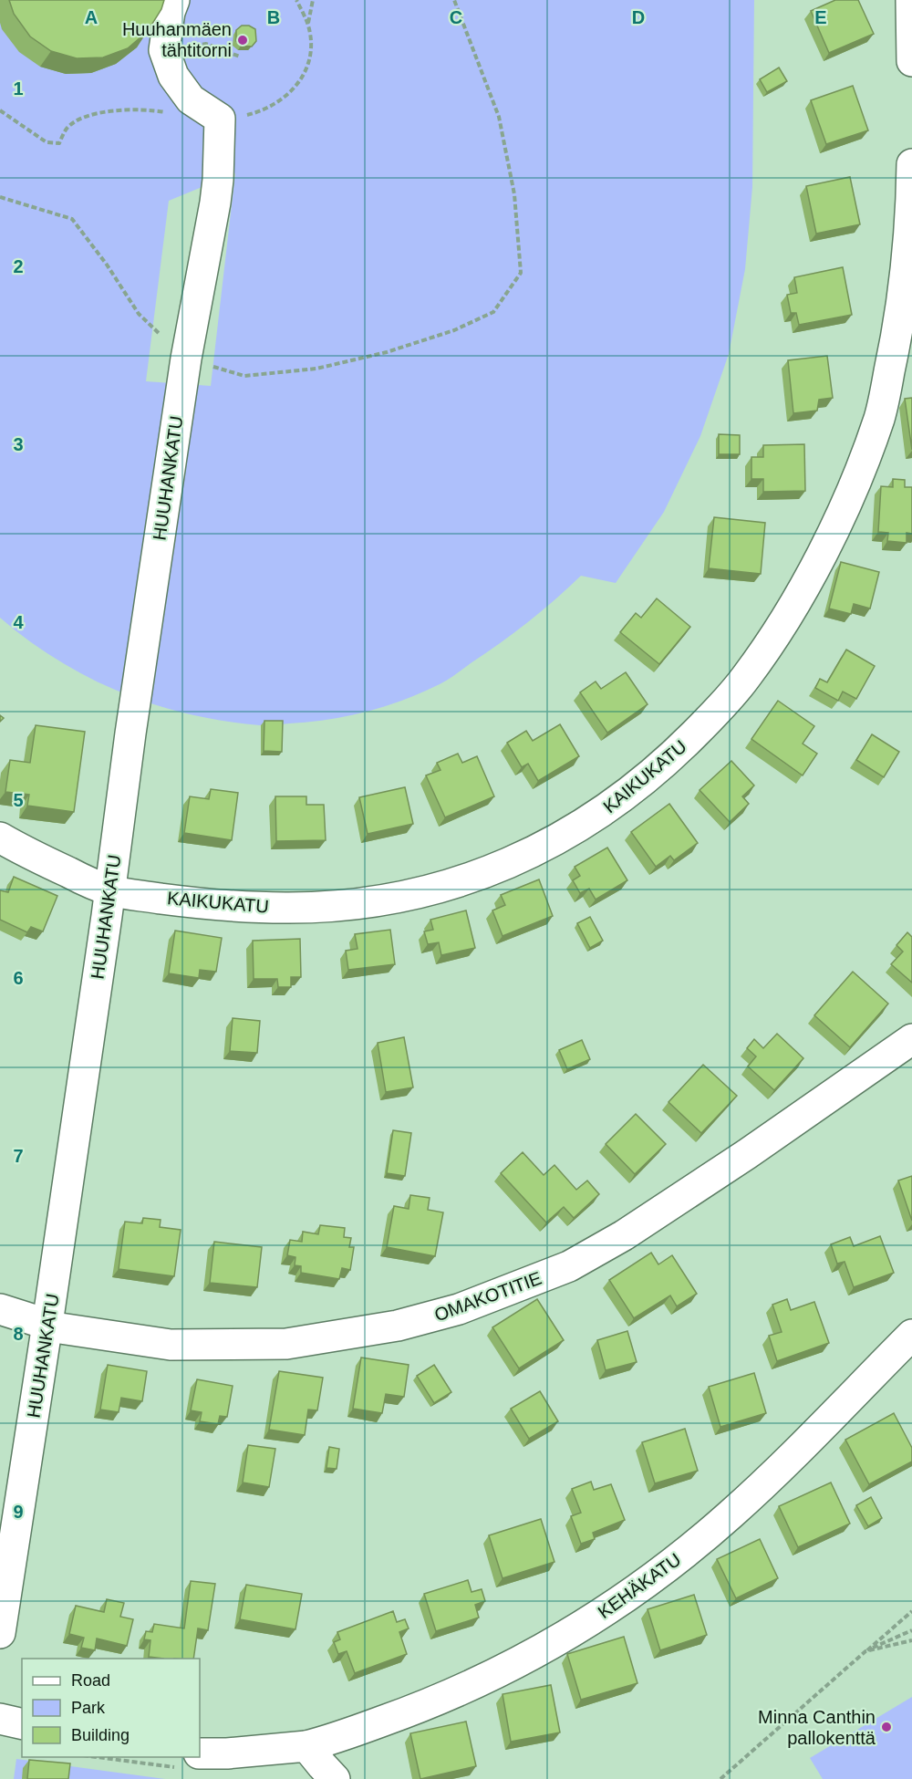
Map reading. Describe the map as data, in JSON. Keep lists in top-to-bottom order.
{
  "streets": {
    "street": [
      "HUUHANKATU",
      "KAIKUKATU",
      "OMAKOTITIE",
      "KEHÄKATU"
    ]
  },
  "crossings": [
    ["HUUHANKATU", "KAIKUKATU"],
    ["HUUHANKATU", "OMAKOTITIE"]
  ],
  "places": ["Huuhanmäen tähtitorni", "Minna Canthin pallokenttä"],
  "legend": ["Road", "Park", "Building"],
  "grid": {
    "columns": [
      "A",
      "B",
      "C",
      "D",
      "E"
    ],
    "rows": [
      "1",
      "2",
      "3",
      "4",
      "5",
      "6",
      "7",
      "8",
      "9"
    ]
  }
}
